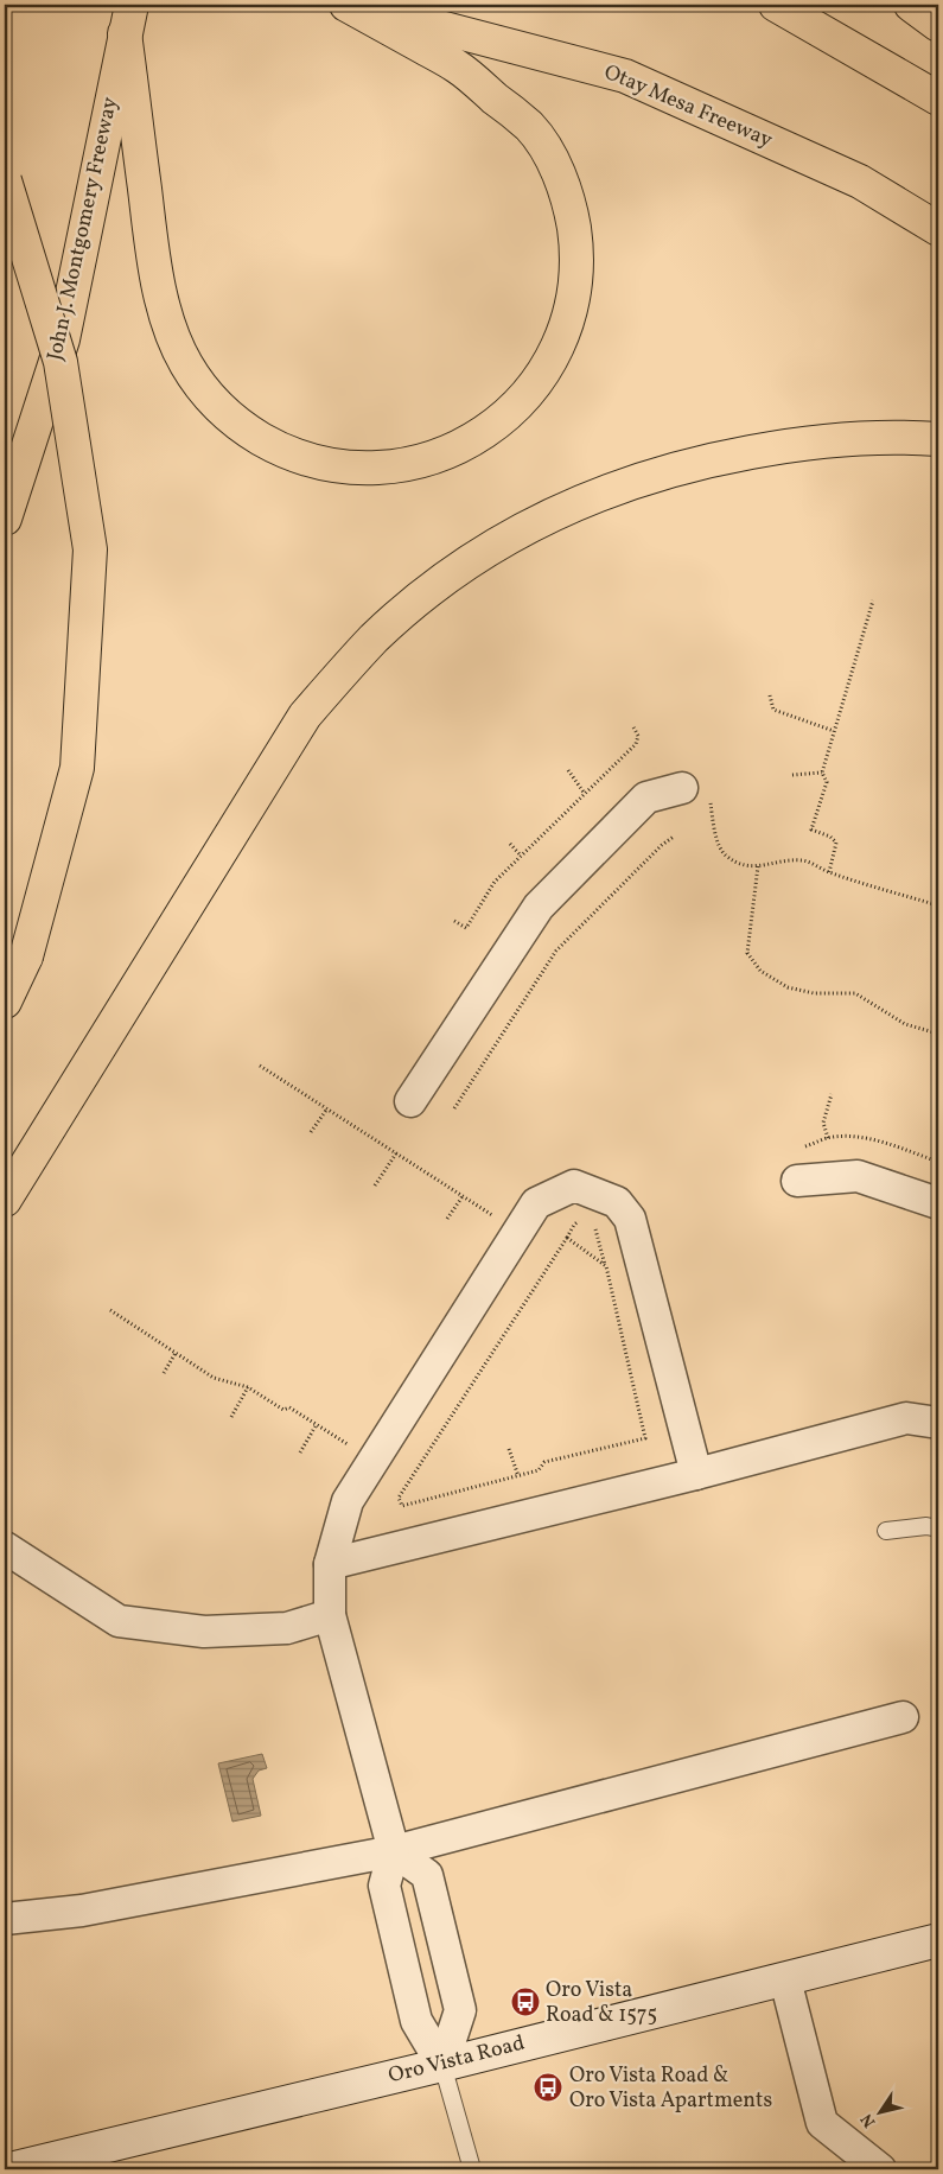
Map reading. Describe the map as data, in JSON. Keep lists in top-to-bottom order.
{
  "streets": {
    "highway": ["Otay Mesa Freeway", "John J. Montgomery Freeway"],
    "main road": ["Oro Vista Road"]
  },
  "places": {
    "bus stop": ["Oro Vista Road & 1575", "Oro Vista Road & Oro Vista Apartments"]
  },
  "north": "bottom left"
}
